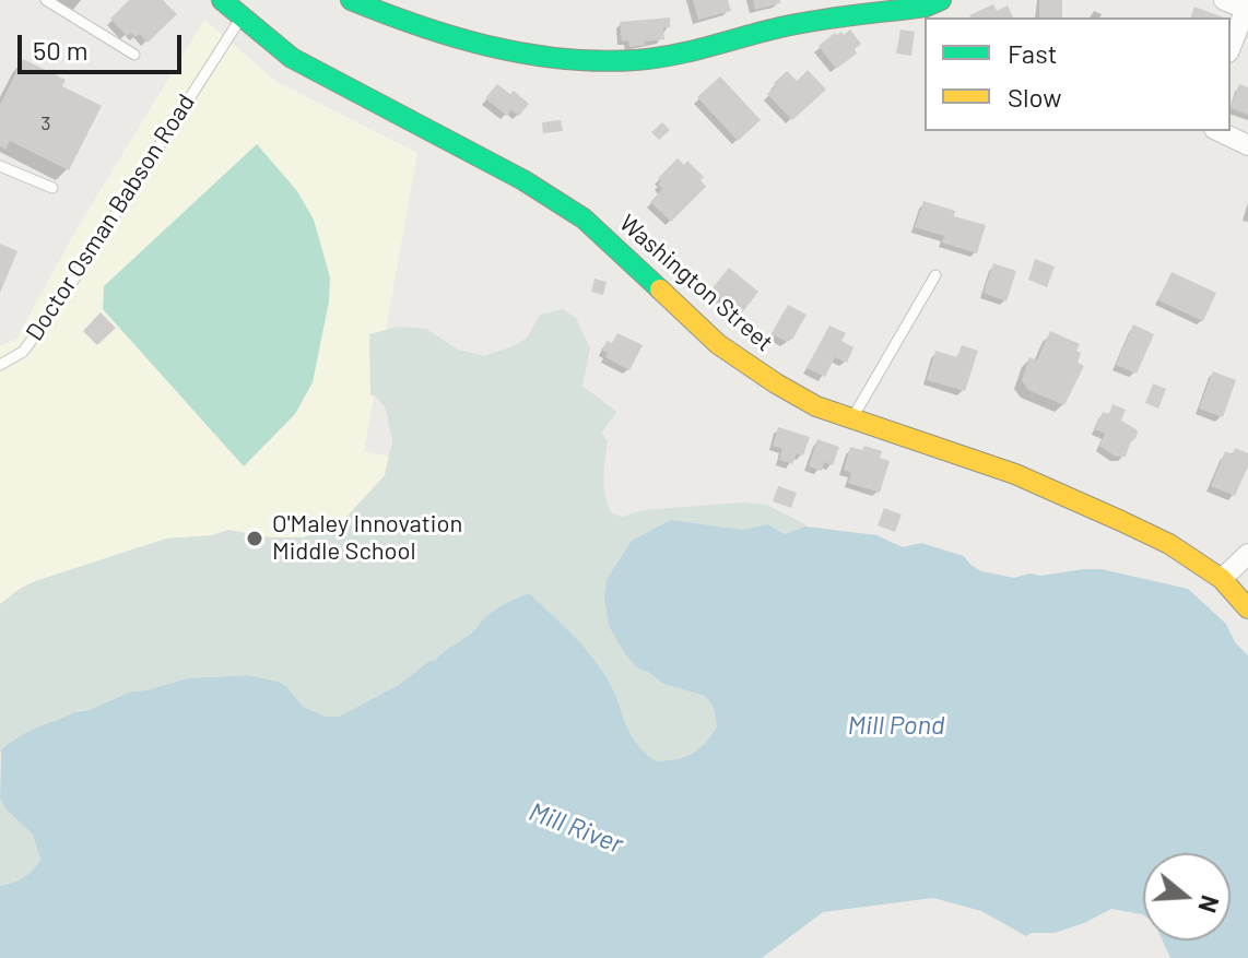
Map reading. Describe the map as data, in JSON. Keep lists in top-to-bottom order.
{
  "streets": {
    "main road": ["Washington Street"],
    "lane": ["Doctor Osman Babson Road"]
  },
  "crossings": [
    ["Doctor Osman Babson Road", "Washington Street"]
  ],
  "water": ["Mill Pond", "Mill River"],
  "places": ["O'Maley Innovation Middle School"],
  "house_numbers": ["3"],
  "legend": ["Fast", "Slow"],
  "scale_bar": "50 m",
  "north": "right"
}
